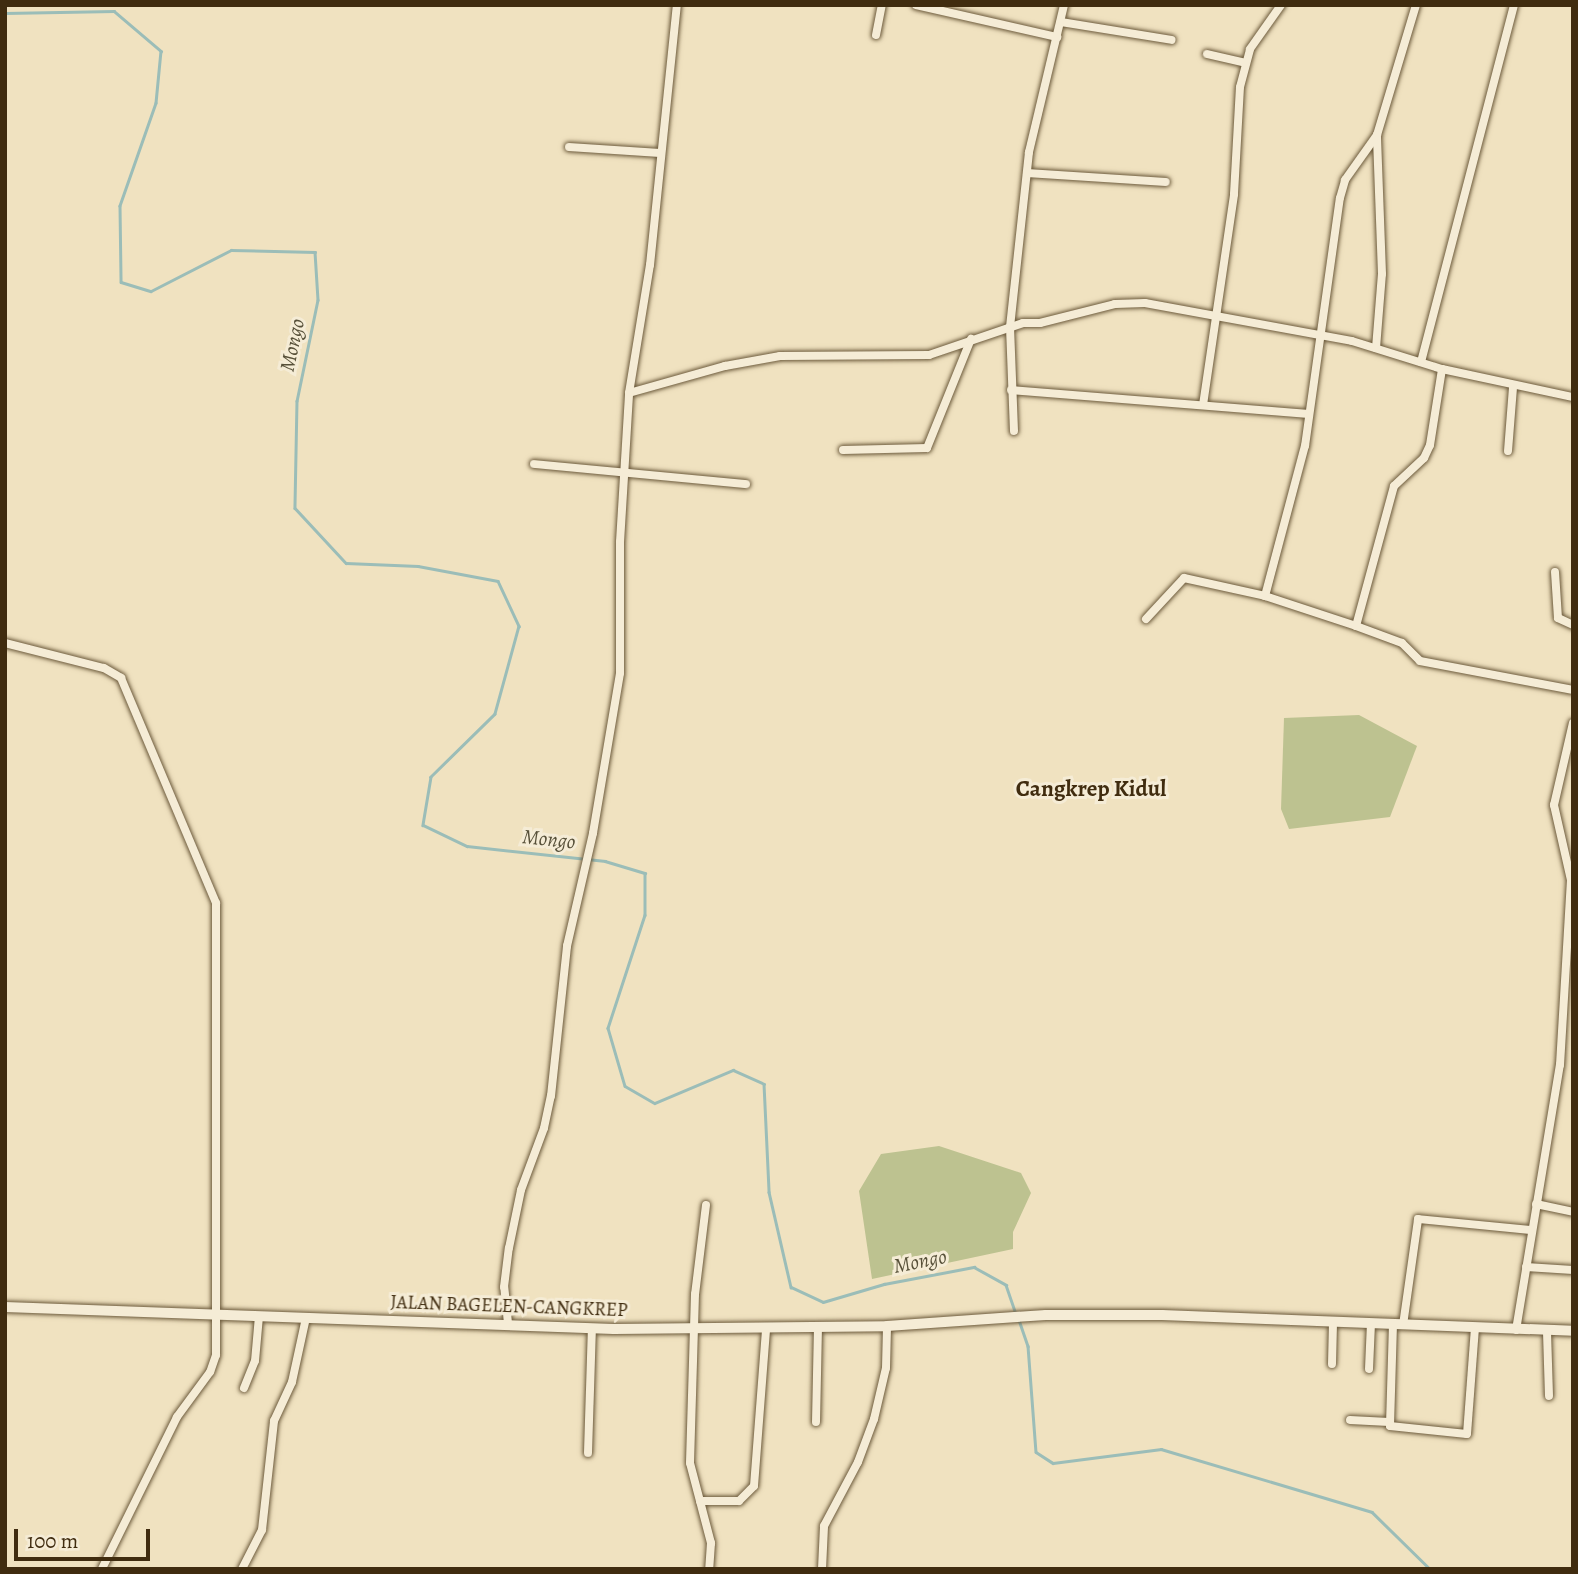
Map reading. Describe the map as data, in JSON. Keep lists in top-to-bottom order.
{
  "streets": {
    "main road": ["JALAN BAGELEN-CANGKREP"]
  },
  "districts": ["Cangkrep Kidul"],
  "water": ["Mongo"],
  "scale_bar": "100 m"
}
